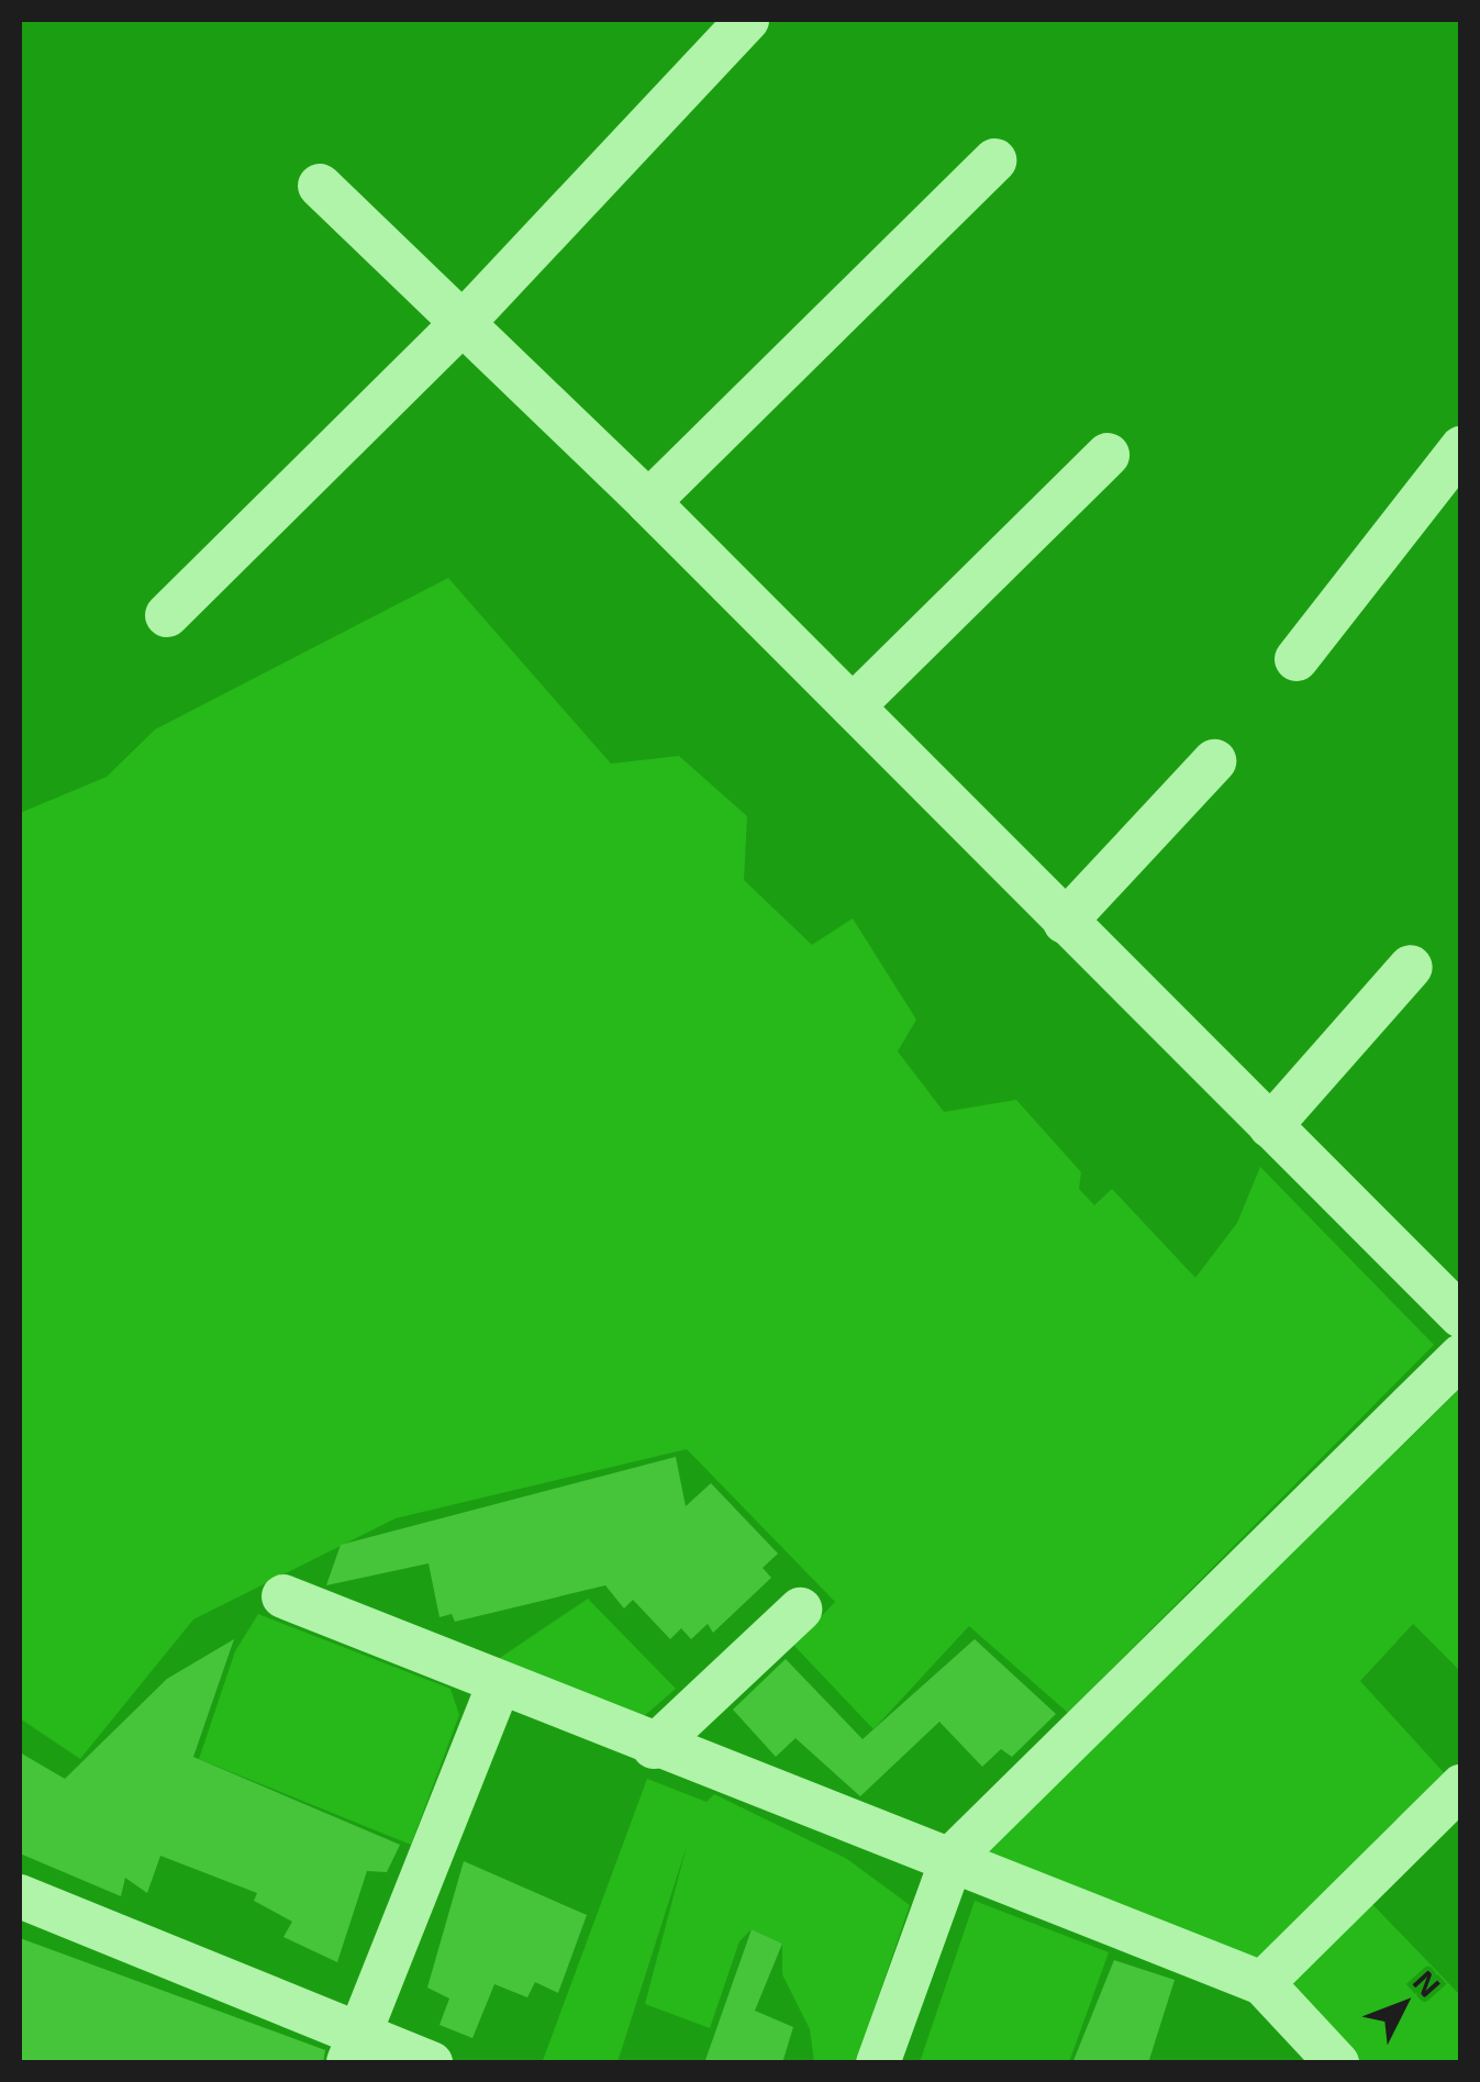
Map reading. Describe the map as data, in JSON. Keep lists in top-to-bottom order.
{
  "north": "top right"
}
